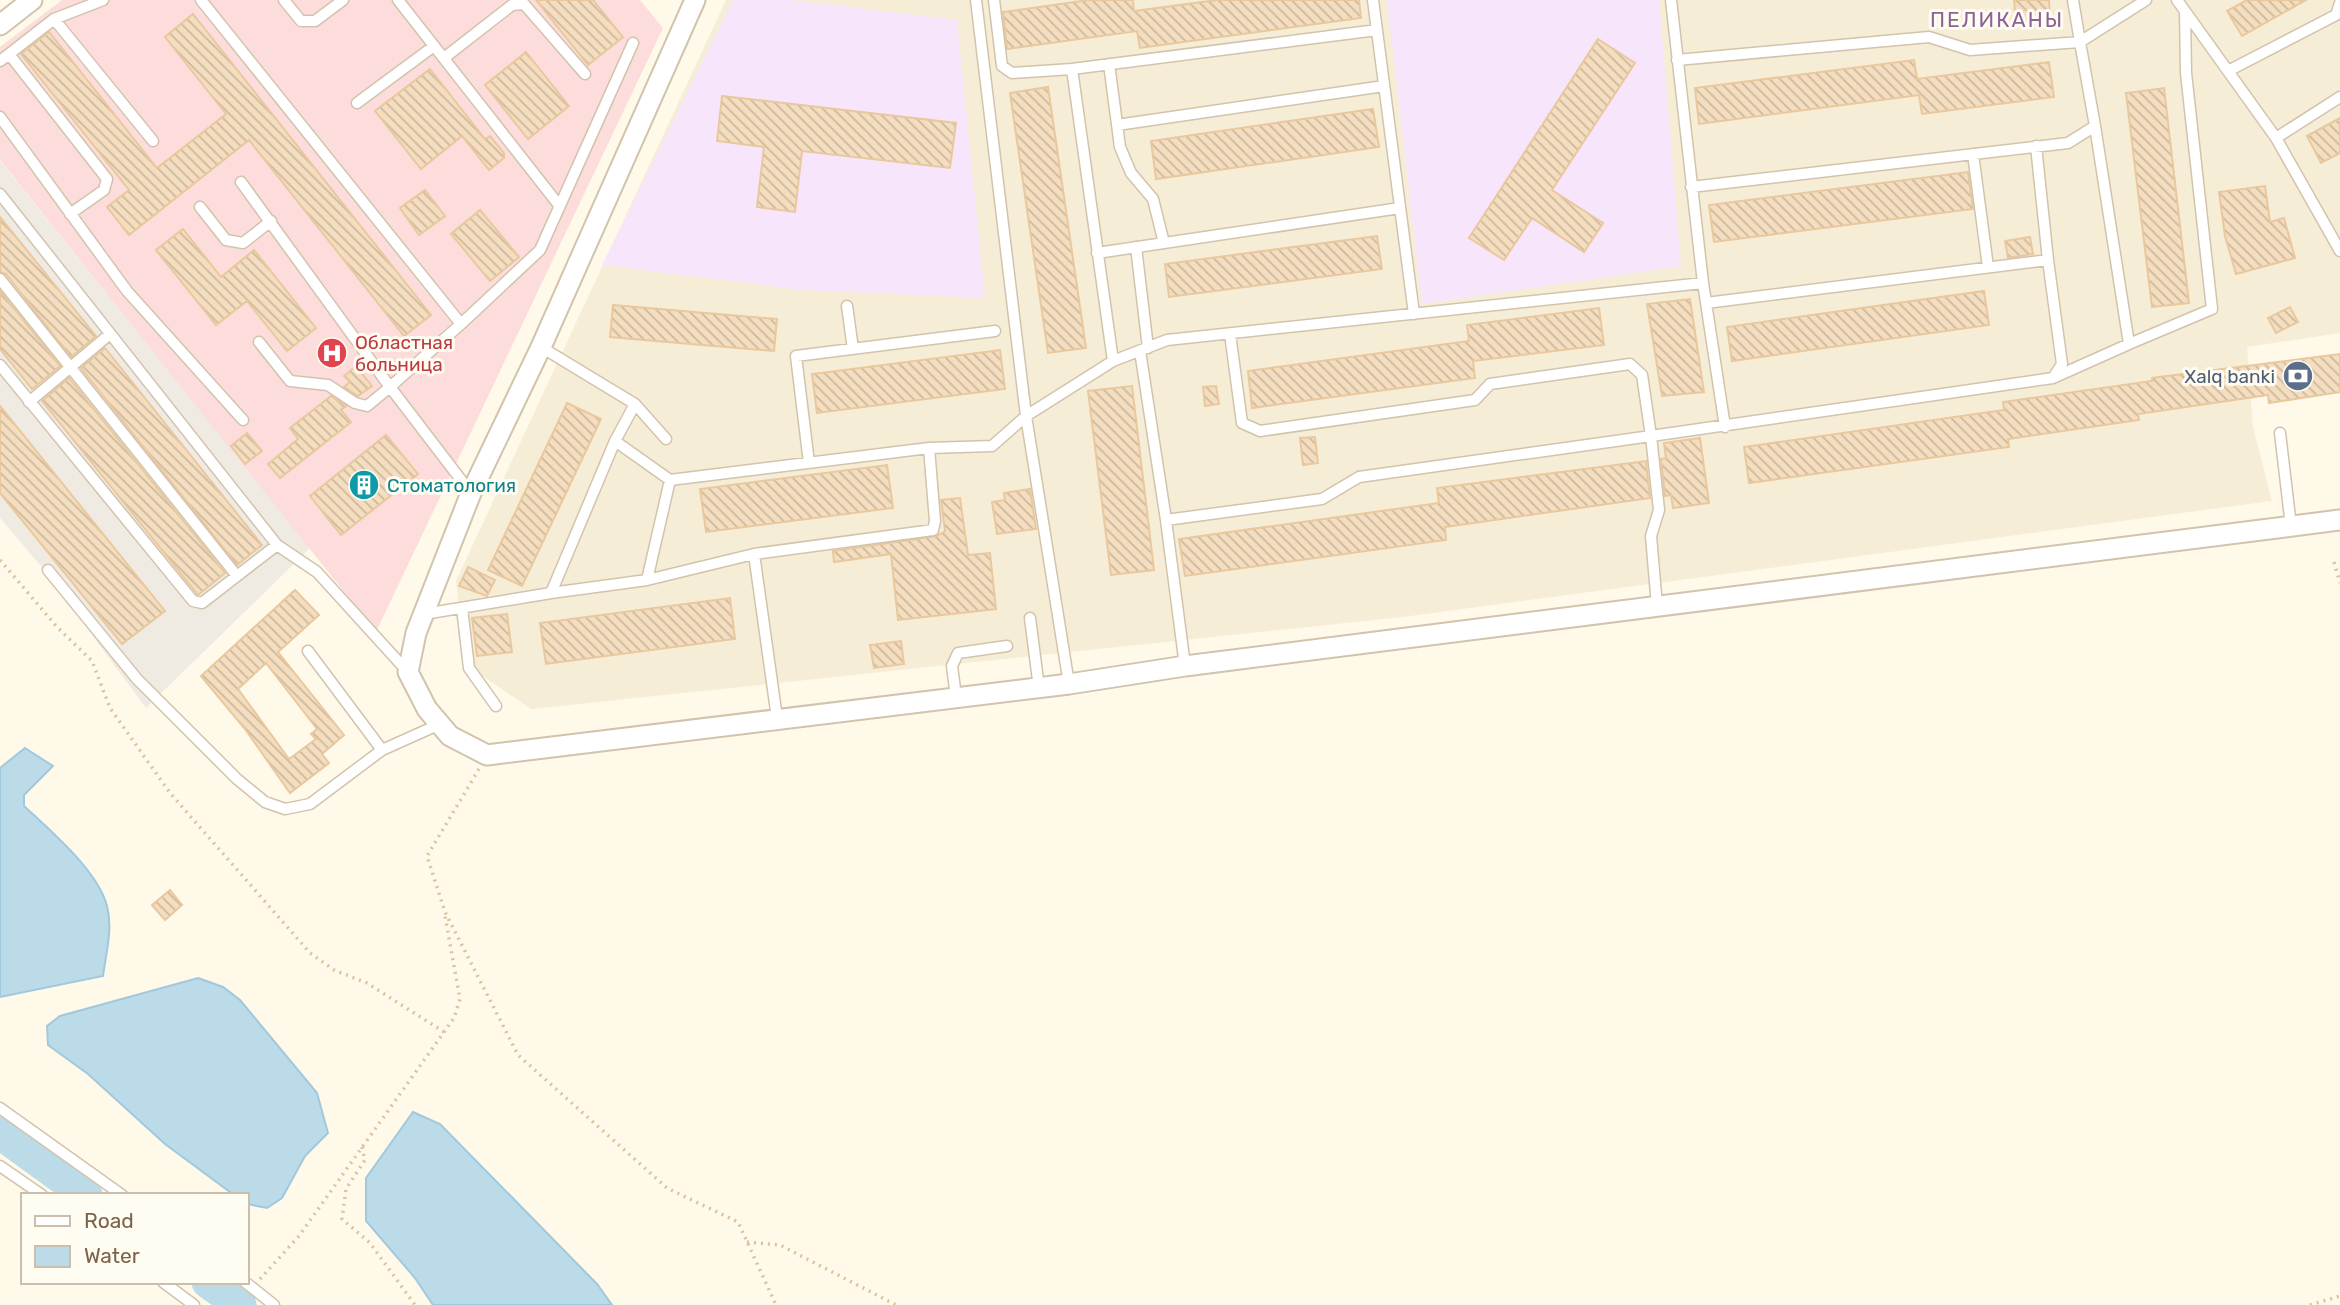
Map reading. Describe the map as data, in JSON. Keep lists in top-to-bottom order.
{
  "districts": ["ПЕЛИКАНЫ"],
  "places": {
    "hospital": ["Областная больница"],
    "bank": ["Xalq banki"],
    "building": ["Стоматология"]
  },
  "legend": ["Road", "Water"]
}
